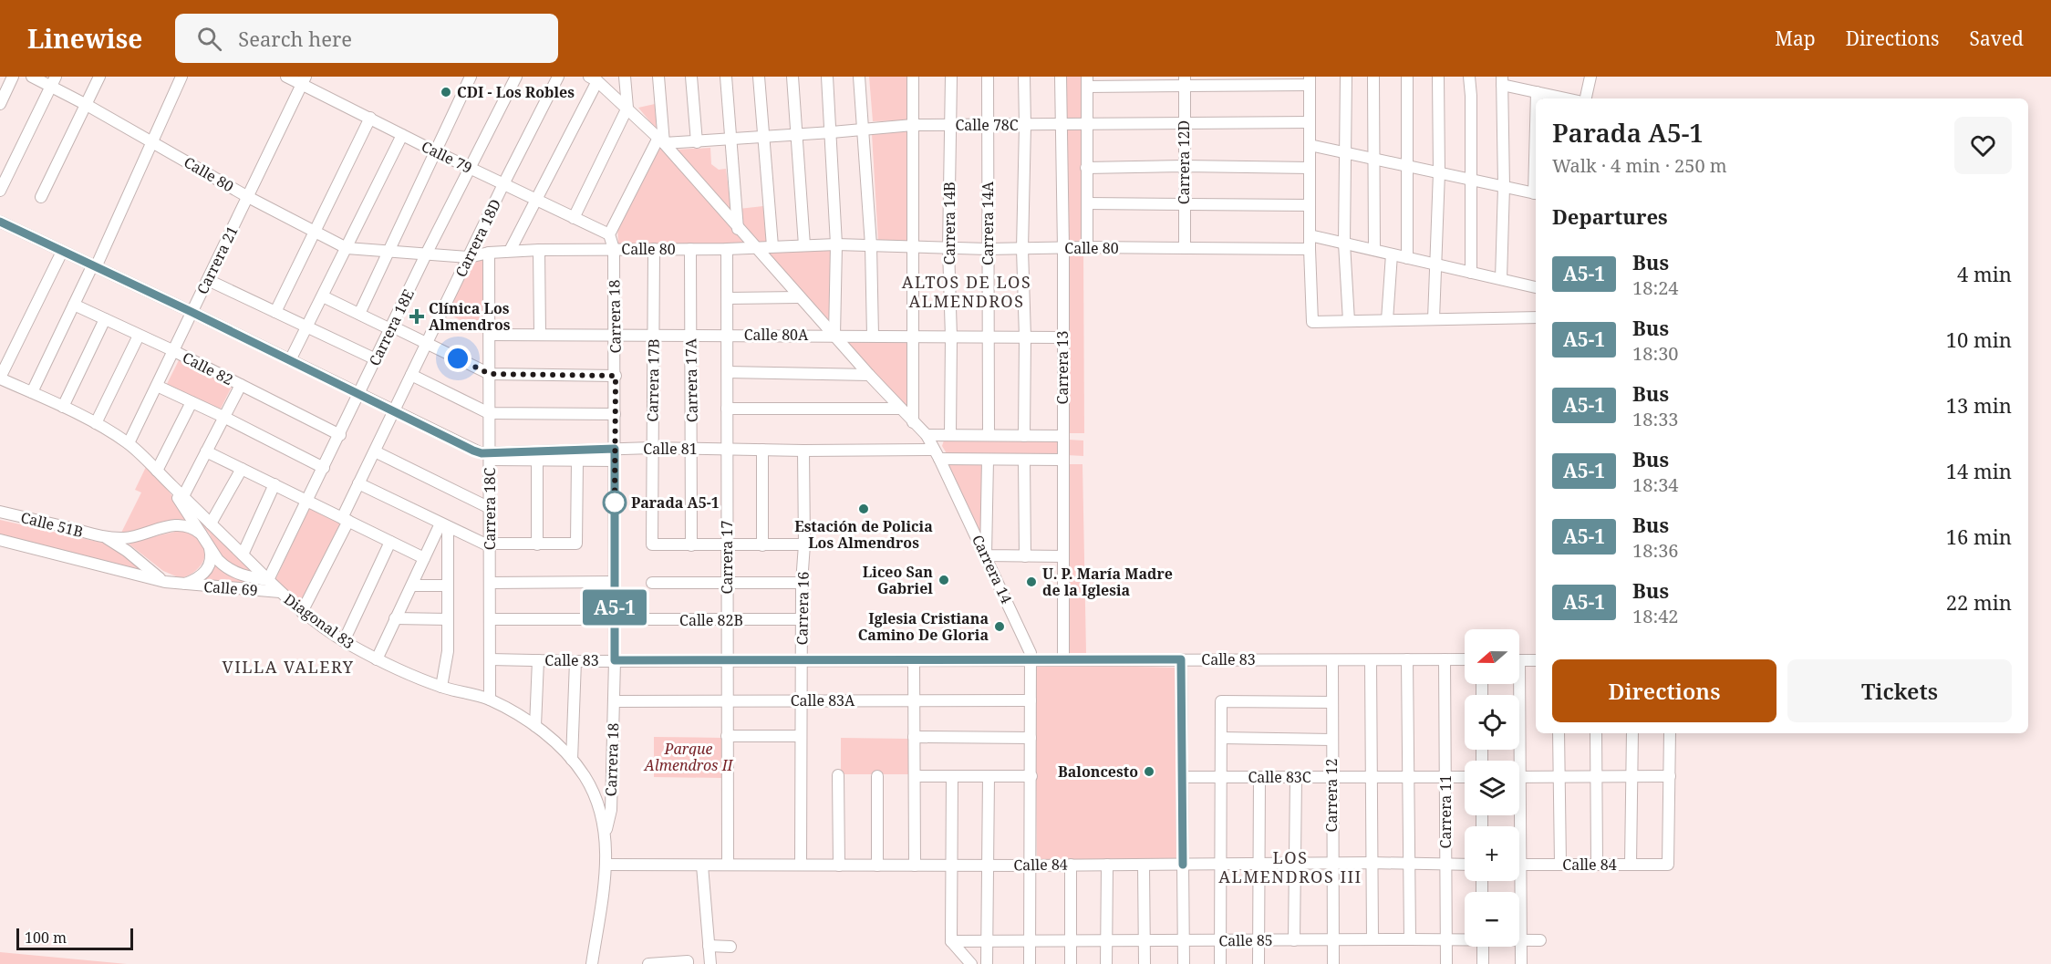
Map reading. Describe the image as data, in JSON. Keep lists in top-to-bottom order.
{
  "streets": {
    "street": [
      "Calle 78C",
      "Calle 79",
      "Carrera 12D",
      "Calle 80",
      "Carrera 14B",
      "Carrera 14A",
      "Carrera 18D",
      "Carrera 21",
      "Carrera 18",
      "Carrera 18E",
      "Calle 80A",
      "Carrera 13",
      "Calle 82",
      "Carrera 17B",
      "Carrera 17A",
      "Calle 81",
      "Carrera 18C",
      "Calle 51B",
      "Carrera 17",
      "Carrera 14",
      "Calle 69",
      "Carrera 16",
      "Calle 82B",
      "Diagonal 83",
      "Calle 83",
      "Calle 83A",
      "Calle 83C",
      "Carrera 12",
      "Carrera 11",
      "Calle 84",
      "Calle 85"
    ]
  },
  "crossings": [
    ["Calle 78C", "Carrera 12D"],
    ["Calle 78C", "Carrera 14B"],
    ["Calle 78C", "Carrera 14A"],
    ["Calle 78C", "Carrera 13"],
    ["Calle 78C", "Carrera 14"],
    ["Calle 79", "Carrera 18D"],
    ["Calle 79", "Carrera 21"],
    ["Calle 79", "Carrera 18"],
    ["Calle 79", "Carrera 18E"],
    ["Carrera 12D", "Calle 80"],
    ["Calle 80", "Carrera 14B"],
    ["Calle 80", "Carrera 14A"],
    ["Calle 80", "Carrera 18D"],
    ["Calle 80", "Carrera 21"],
    ["Calle 80", "Carrera 18"],
    ["Calle 80", "Carrera 18E"],
    ["Calle 80", "Carrera 13"],
    ["Calle 80", "Carrera 17B"],
    ["Calle 80", "Carrera 17A"],
    ["Calle 80", "Carrera 18C"],
    ["Calle 80", "Carrera 17"],
    ["Calle 80", "Carrera 14"],
    ["Carrera 14B", "Calle 80A"],
    ["Carrera 14A", "Calle 80A"],
    ["Carrera 18D", "Calle 81"],
    ["Carrera 18D", "Diagonal 83"],
    ["Carrera 21", "Calle 82"],
    ["Carrera 21", "Calle 81"],
    ["Carrera 21", "Diagonal 83"],
    ["Carrera 18", "Calle 80A"],
    ["Carrera 18", "Calle 81"],
    ["Carrera 18", "Calle 82B"],
    ["Carrera 18", "Diagonal 83"],
    ["Carrera 18", "Calle 83"],
    ["Carrera 18", "Calle 83A"],
    ["Carrera 18E", "Calle 82"],
    ["Carrera 18E", "Calle 81"],
    ["Carrera 18E", "Diagonal 83"],
    ["Calle 80A", "Carrera 13"],
    ["Calle 80A", "Carrera 17B"],
    ["Calle 80A", "Carrera 17A"],
    ["Calle 80A", "Carrera 18C"],
    ["Calle 80A", "Carrera 17"],
    ["Calle 80A", "Carrera 14"],
    ["Carrera 13", "Calle 81"],
    ["Carrera 13", "Calle 83"],
    ["Carrera 17B", "Carrera 17A"],
    ["Carrera 17B", "Calle 81"],
    ["Carrera 17A", "Calle 81"],
    ["Calle 81", "Carrera 18C"],
    ["Calle 81", "Carrera 17"],
    ["Calle 81", "Carrera 14"],
    ["Calle 81", "Carrera 16"],
    ["Carrera 18C", "Calle 82B"],
    ["Carrera 18C", "Diagonal 83"],
    ["Carrera 18C", "Calle 83"],
    ["Carrera 17", "Calle 82B"],
    ["Carrera 17", "Calle 83"],
    ["Carrera 17", "Calle 83A"],
    ["Carrera 17", "Calle 84"],
    ["Carrera 14", "Calle 83"],
    ["Carrera 14", "Calle 83A"],
    ["Carrera 14", "Calle 84"],
    ["Carrera 14", "Calle 85"],
    ["Calle 69", "Diagonal 83"],
    ["Carrera 16", "Calle 82B"],
    ["Carrera 16", "Calle 83"],
    ["Carrera 16", "Calle 83A"],
    ["Carrera 16", "Calle 84"],
    ["Diagonal 83", "Calle 84"],
    ["Calle 83", "Carrera 12"],
    ["Calle 83", "Carrera 11"],
    ["Calle 83C", "Carrera 12"],
    ["Calle 83C", "Carrera 11"],
    ["Carrera 12", "Calle 84"],
    ["Carrera 12", "Calle 85"],
    ["Carrera 11", "Calle 84"],
    ["Carrera 11", "Calle 85"]
  ],
  "districts": ["ALTOS DE LOS ALMENDROS", "VILLA VALERY", "LOS ALMENDROS III"],
  "parks": ["Parque Almendros II"],
  "places": {
    "other": [
      "CDI - Los Robles",
      "Parada A5-1",
      "Estación de Policia Los Almendros",
      "Liceo San Gabriel",
      "U. P. María Madre de la Iglesia",
      "Iglesia Cristiana Camino De Gloria",
      "Baloncesto"
    ],
    "health": ["Clínica Los Almendros"]
  },
  "lines": ["bus line A5-1"],
  "scale_bar": "100 m",
  "north": "left",
  "page": {
    "header": "Linewise",
    "search": "Search here",
    "nav": ["Map", "Directions", "Saved"],
    "on_map": "A5-1",
    "heading": [
      ["Parada A5-1", "Walk · 4 min · 250 m"],
      "Departures"
    ],
    "list": [
      {
        "mark": "A5-1",
        "name": "Bus",
        "note": "18:24",
        "value": "4 min"
      },
      {
        "mark": "A5-1",
        "name": "Bus",
        "note": "18:30",
        "value": "10 min"
      },
      {
        "mark": "A5-1",
        "name": "Bus",
        "note": "18:33",
        "value": "13 min"
      },
      {
        "mark": "A5-1",
        "name": "Bus",
        "note": "18:34",
        "value": "14 min"
      },
      {
        "mark": "A5-1",
        "name": "Bus",
        "note": "18:36",
        "value": "16 min"
      },
      {
        "mark": "A5-1",
        "name": "Bus",
        "note": "18:42",
        "value": "22 min"
      }
    ],
    "map_buttons": ["+", "−"],
    "buttons": ["Directions", "Tickets"],
    "scale": "100 m"
  }
}
